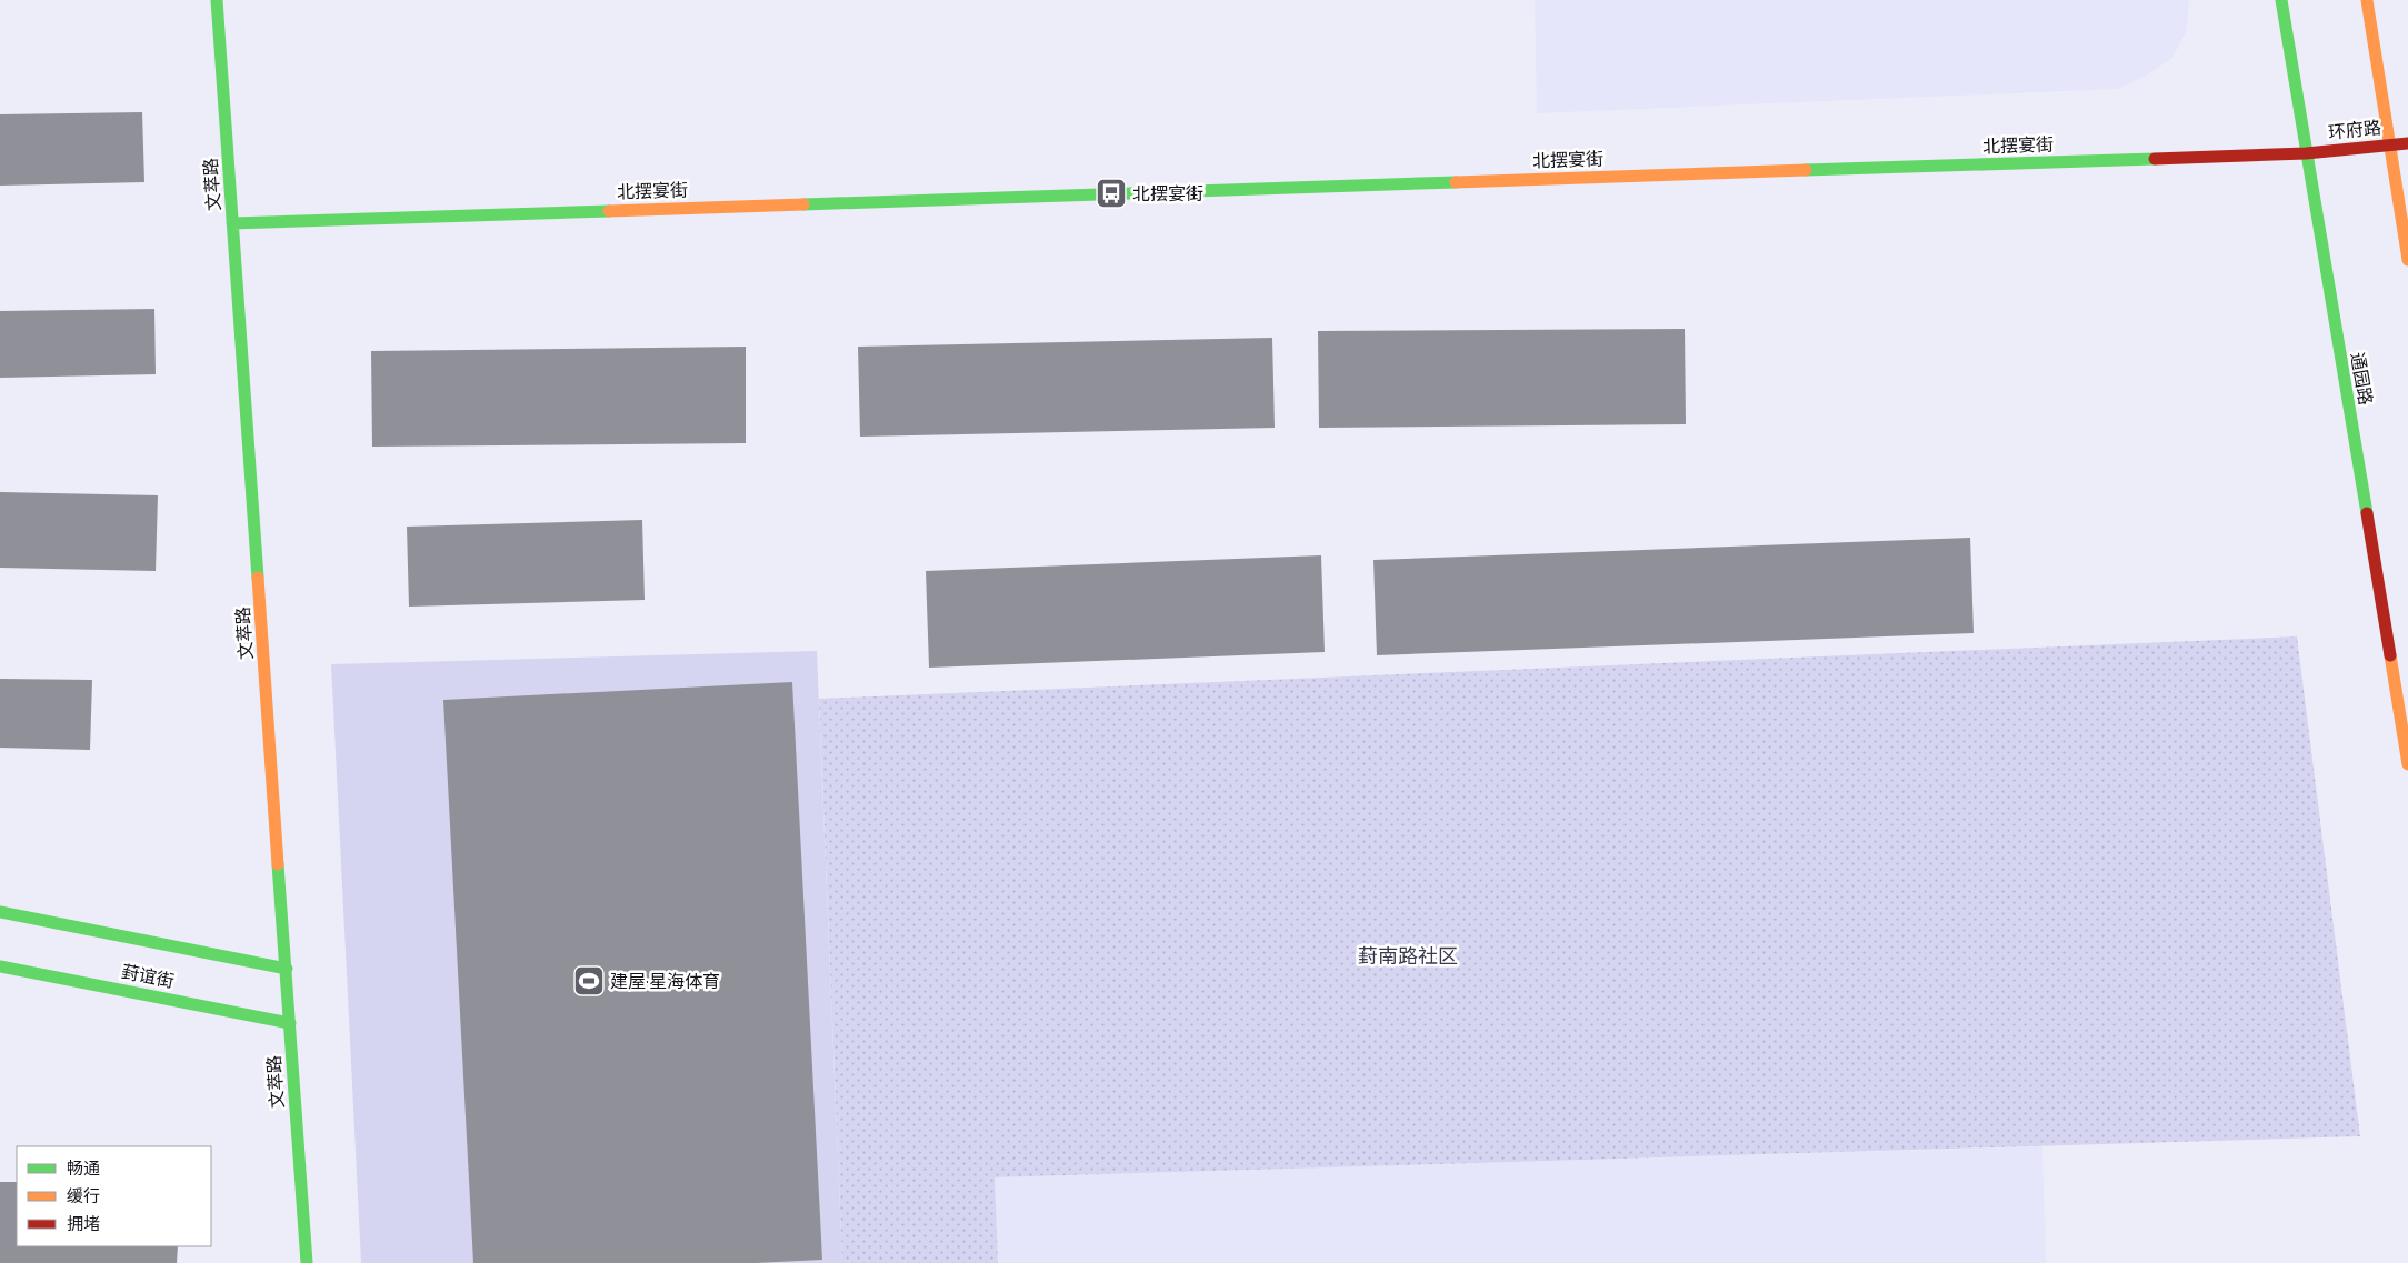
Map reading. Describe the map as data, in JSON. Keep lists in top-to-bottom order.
{
  "streets": {
    "main road": [
      "环府路",
      "北摆宴街",
      "文萃路",
      "通园路",
      "葑谊街"
    ]
  },
  "crossings": [
    ["环府路", "北摆宴街"],
    ["环府路", "通园路"],
    ["北摆宴街", "文萃路"],
    ["北摆宴街", "通园路"],
    ["文萃路", "葑谊街"]
  ],
  "districts": ["葑南路社区"],
  "places": {
    "bus stop": ["北摆宴街"],
    "sports": ["建屋·星海体育"]
  },
  "legend": ["畅通", "缓行", "拥堵"]
}
